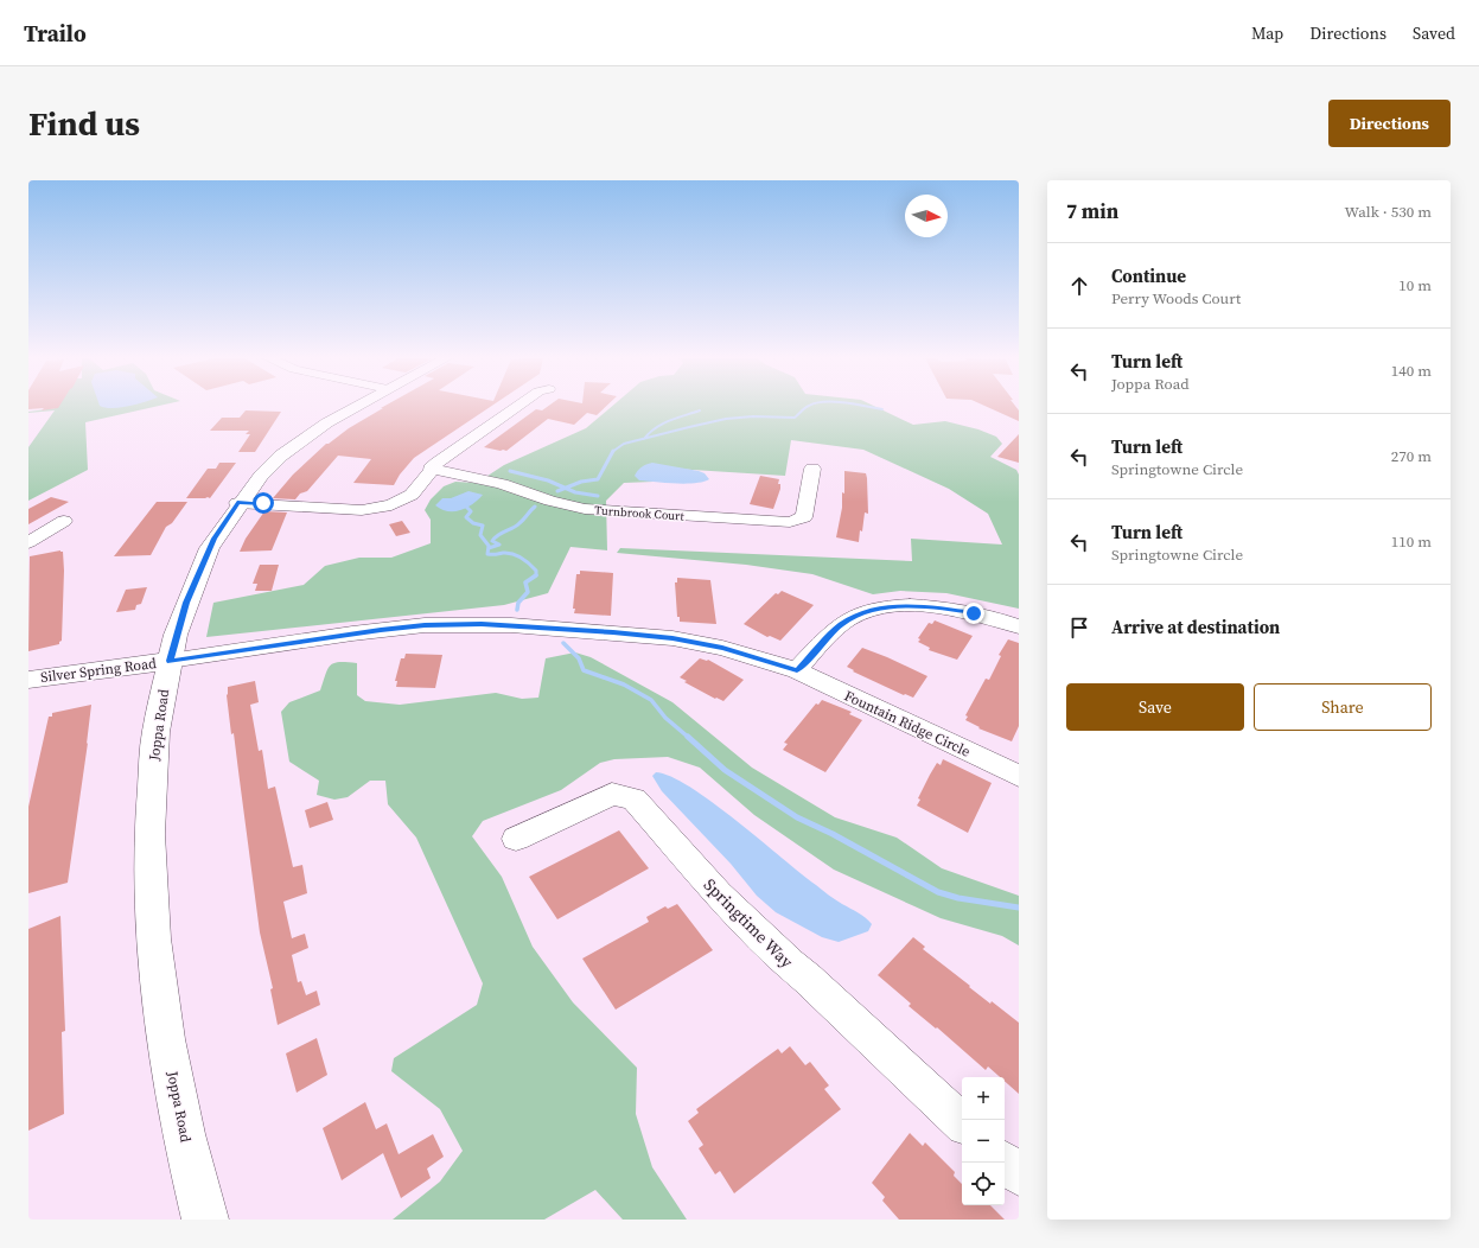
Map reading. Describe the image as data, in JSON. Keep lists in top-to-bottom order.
{
  "streets": {
    "main road": ["Silver Spring Road", "Joppa Road"],
    "street": ["Turnbrook Court", "Fountain Ridge Circle", "Springtime Way"]
  },
  "crossings": [
    ["Silver Spring Road", "Fountain Ridge Circle"],
    ["Silver Spring Road", "Joppa Road"],
    ["Fountain Ridge Circle", "Joppa Road"]
  ],
  "north": "right",
  "page": {
    "header": "Trailo",
    "nav": ["Map", "Directions", "Saved"],
    "buttons": [
      "Directions",
      ["Save", "Share"]
    ],
    "title": "Find us",
    "heading": ["7 min", "Walk · 530 m"],
    "list": [
      ["Continue", "Perry Woods Court", "10 m"],
      ["Turn left", "Joppa Road", "140 m"],
      ["Turn left", "Springtowne Circle", "270 m"],
      ["Turn left", "Springtowne Circle", "110 m"],
      "Arrive at destination"
    ],
    "map_buttons": ["+", "−"]
  }
}
